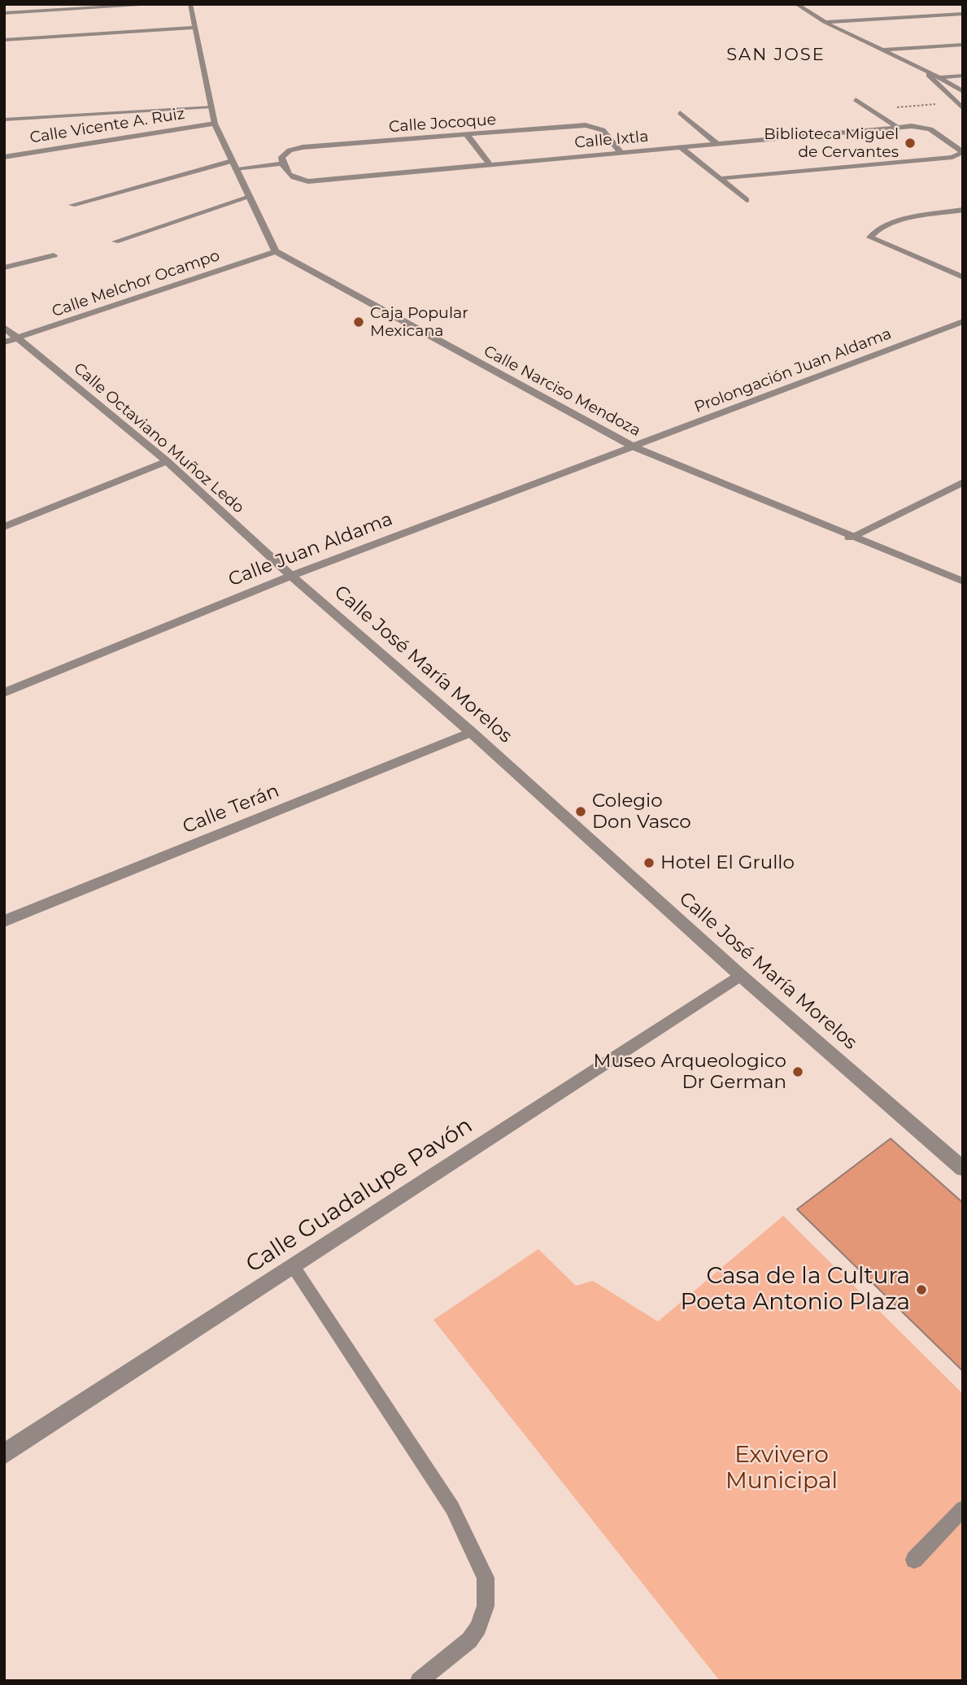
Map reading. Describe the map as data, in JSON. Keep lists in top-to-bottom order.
{
  "streets": {
    "street": [
      "Calle Jocoque",
      "Calle Vicente A. Ruiz",
      "Calle Ixtla",
      "Calle Melchor Ocampo",
      "Prolongación Juan Aldama",
      "Calle Narciso Mendoza",
      "Calle Octaviano Muñoz Ledo",
      "Calle Juan Aldama",
      "Calle José María Morelos",
      "Calle Terán",
      "Calle Guadalupe Pavón"
    ]
  },
  "crossings": [
    ["Calle Jocoque", "Calle Ixtla"],
    ["Calle Melchor Ocampo", "Calle Narciso Mendoza"],
    ["Calle Melchor Ocampo", "Calle Octaviano Muñoz Ledo"],
    ["Prolongación Juan Aldama", "Calle Narciso Mendoza"],
    ["Prolongación Juan Aldama", "Calle Juan Aldama"],
    ["Calle Narciso Mendoza", "Calle Juan Aldama"],
    ["Calle Octaviano Muñoz Ledo", "Calle Juan Aldama"],
    ["Calle Octaviano Muñoz Ledo", "Calle José María Morelos"],
    ["Calle Juan Aldama", "Calle José María Morelos"],
    ["Calle José María Morelos", "Calle Terán"],
    ["Calle José María Morelos", "Calle Guadalupe Pavón"]
  ],
  "districts": ["SAN JOSE"],
  "parks": ["Exvivero Municipal"],
  "places": [
    "Biblioteca Miguel de Cervantes",
    "Caja Popular Mexicana",
    "Colegio Don Vasco",
    "Hotel El Grullo",
    "Museo Arqueologico Dr German",
    "Casa de la Cultura Poeta Antonio Plaza"
  ]
}
